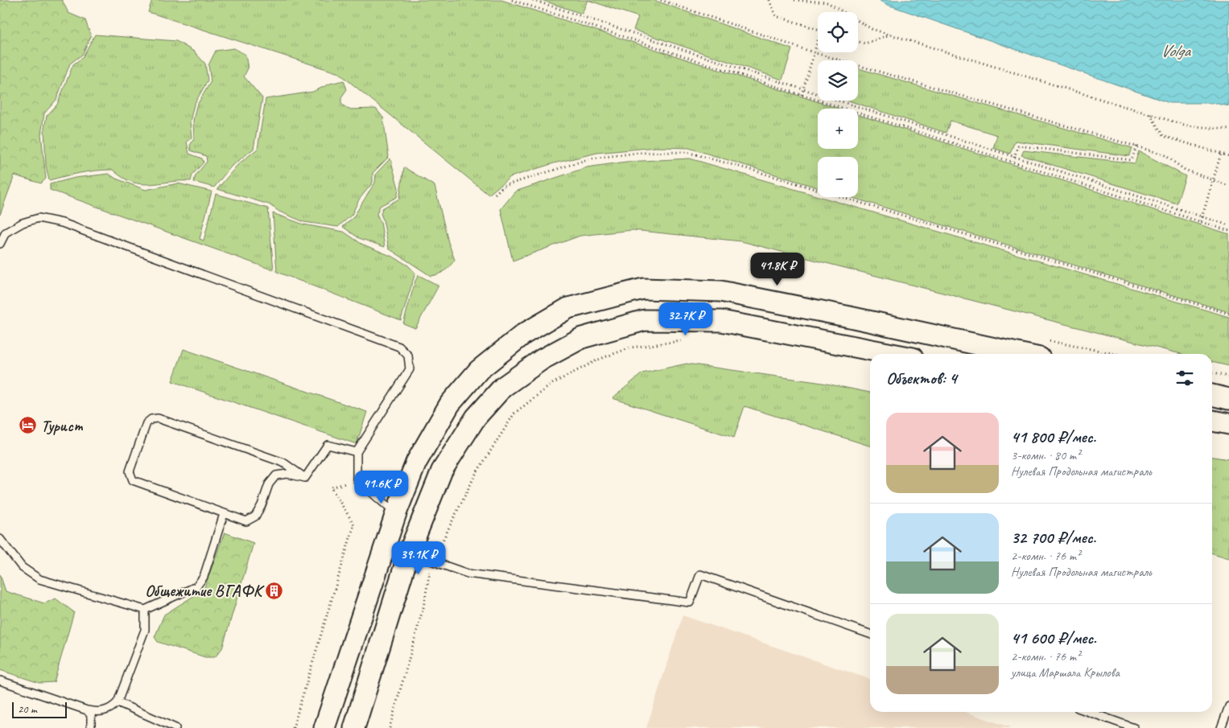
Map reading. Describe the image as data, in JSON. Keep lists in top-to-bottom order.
{
  "water": ["Volga"],
  "places": {
    "hotel": ["Турист"],
    "building": ["Общежитие ВГАФК"]
  },
  "scale_bar": "20 m",
  "page": {
    "map_buttons": ["+", "−"],
    "price": [
      "41.8K ₽",
      "32.7K ₽",
      "41.6K ₽",
      "39.1K ₽"
    ],
    "heading": "Объектов: 4",
    "list": [
      {
        "name": "41 800 ₽/мес.",
        "note": "3-комн. · 80 m² · Нулевая Продольная магистраль"
      },
      {
        "name": "32 700 ₽/мес.",
        "note": "2-комн. · 76 m² · Нулевая Продольная магистраль"
      },
      {
        "name": "41 600 ₽/мес.",
        "note": "2-комн. · 76 m² · улица Маршала Крылова"
      }
    ],
    "scale": "20 m"
  }
}
